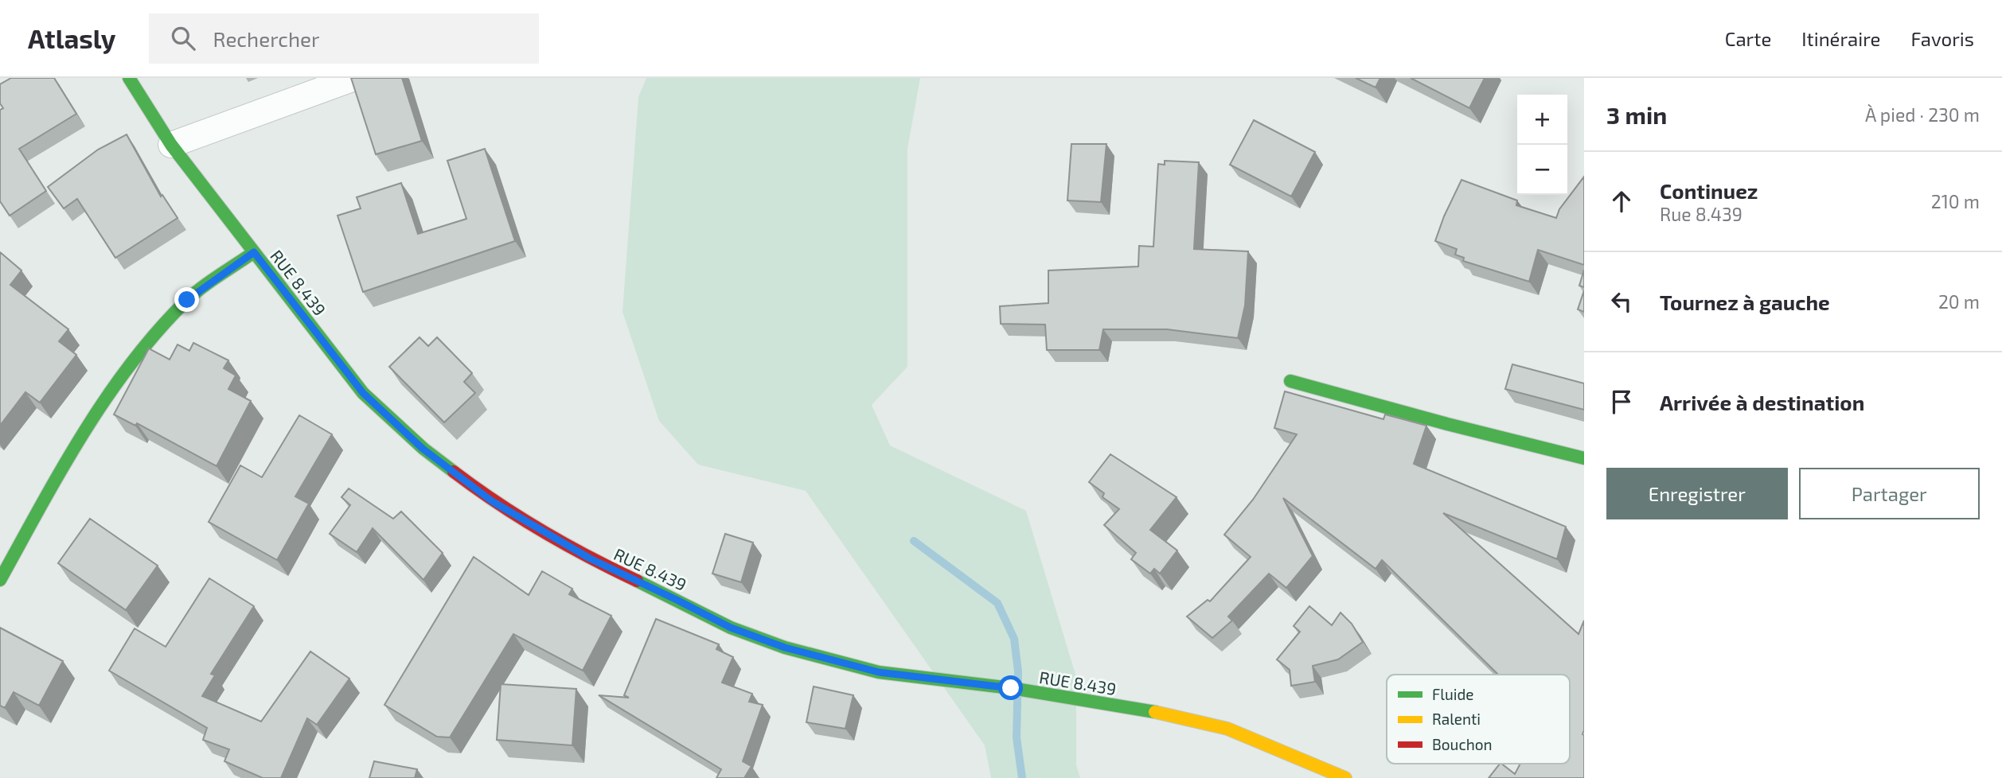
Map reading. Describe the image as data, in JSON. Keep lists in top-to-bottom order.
{
  "streets": {
    "street": ["RUE 8.439"]
  },
  "legend": ["Fluide", "Ralenti", "Bouchon"],
  "page": {
    "header": "Atlasly",
    "search": "Rechercher",
    "nav": ["Carte", "Itinéraire", "Favoris"],
    "heading": ["3 min", "À pied · 230 m"],
    "map_buttons": ["+", "−"],
    "list": [
      ["Continuez", "Rue 8.439", "210 m"],
      ["Tournez à gauche", "20 m"],
      "Arrivée à destination"
    ],
    "buttons": ["Enregistrer", "Partager"]
  }
}
